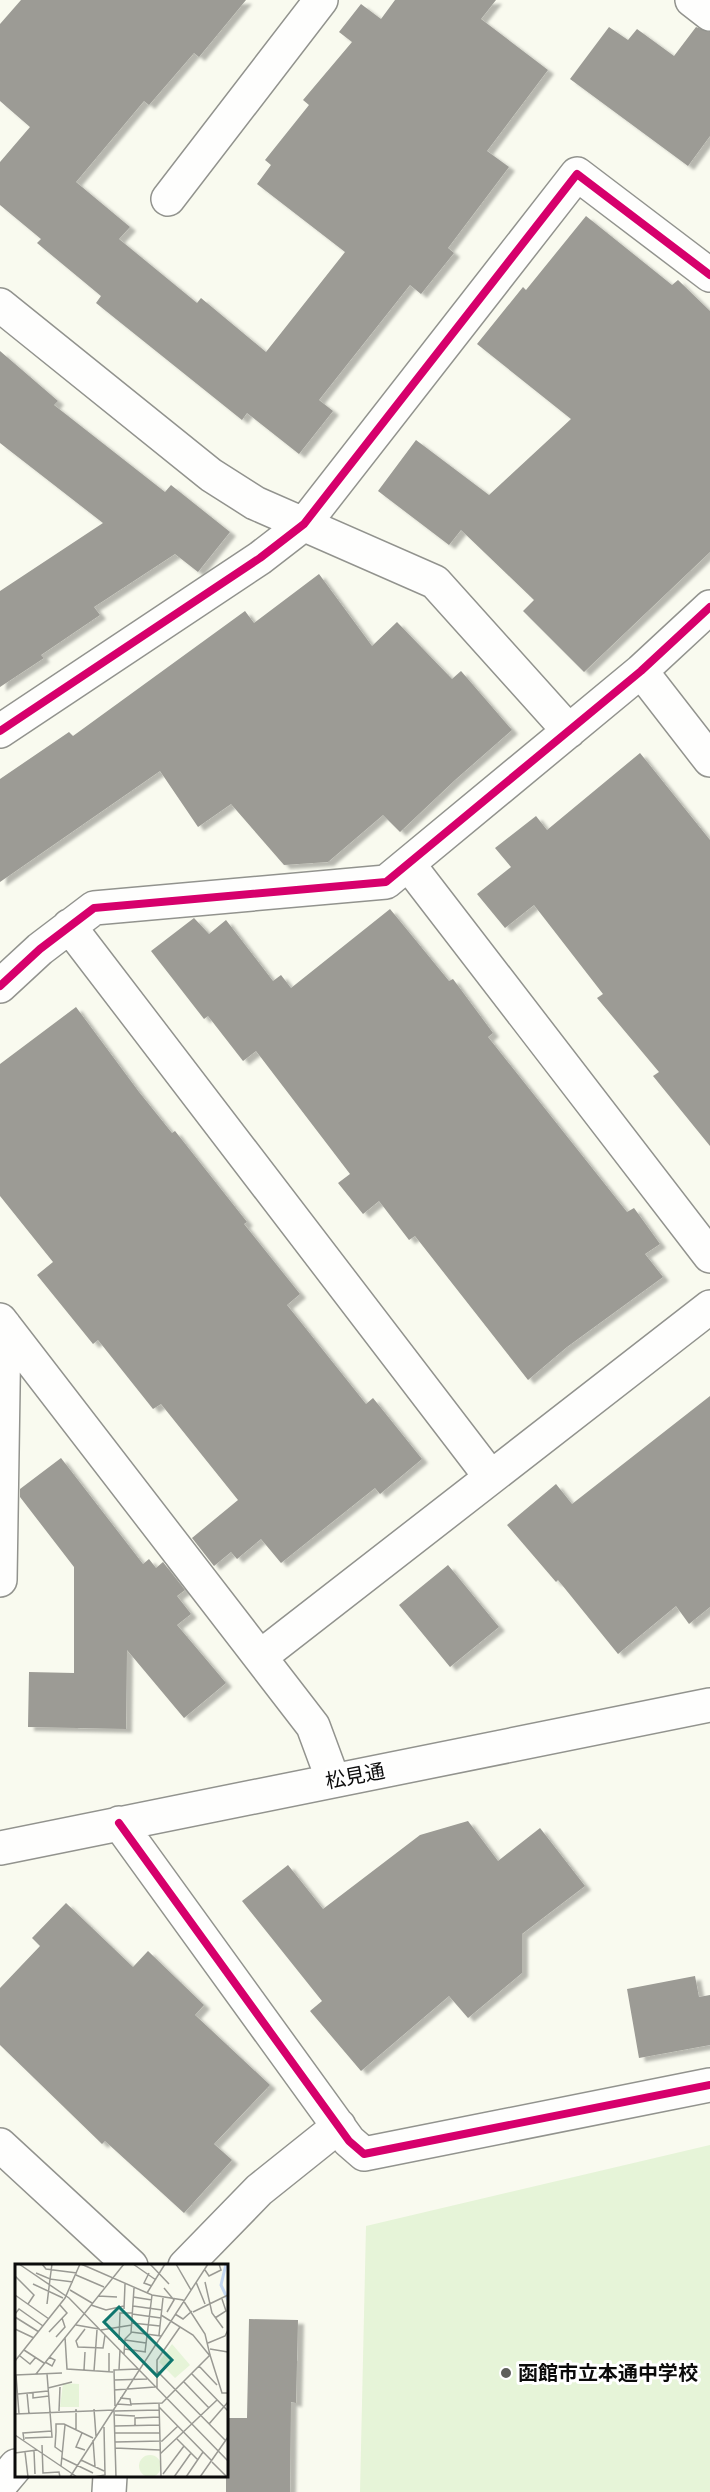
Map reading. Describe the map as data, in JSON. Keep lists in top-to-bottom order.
{
  "streets": {
    "street": ["松見通"]
  },
  "places": ["函館市立本通中学校"]
}
